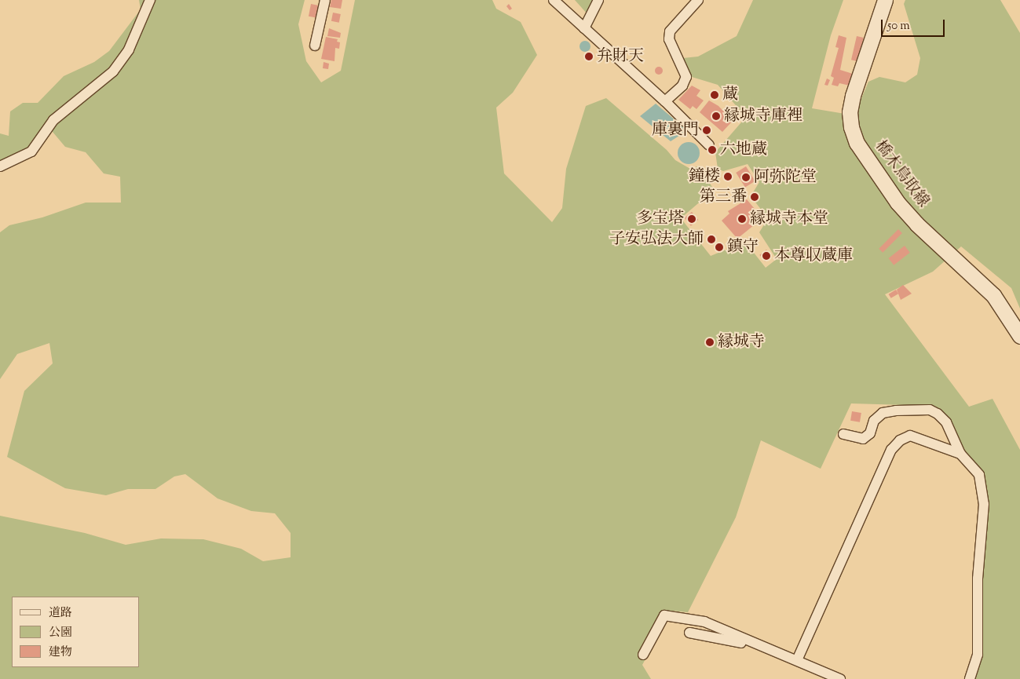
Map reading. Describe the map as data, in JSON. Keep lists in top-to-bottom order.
{
  "streets": {
    "main road": ["橋木鳥取線"]
  },
  "places": [
    "弁財天",
    "蔵",
    "縁城寺庫裡",
    "庫裏門",
    "六地蔵",
    "鐘楼",
    "阿弥陀堂",
    "第三番",
    "多宝塔",
    "縁城寺本堂",
    "子安弘法大師",
    "鎮守",
    "本尊収蔵庫",
    "縁城寺"
  ],
  "legend": ["道路", "公園", "建物"],
  "scale_bar": "50 m"
}
